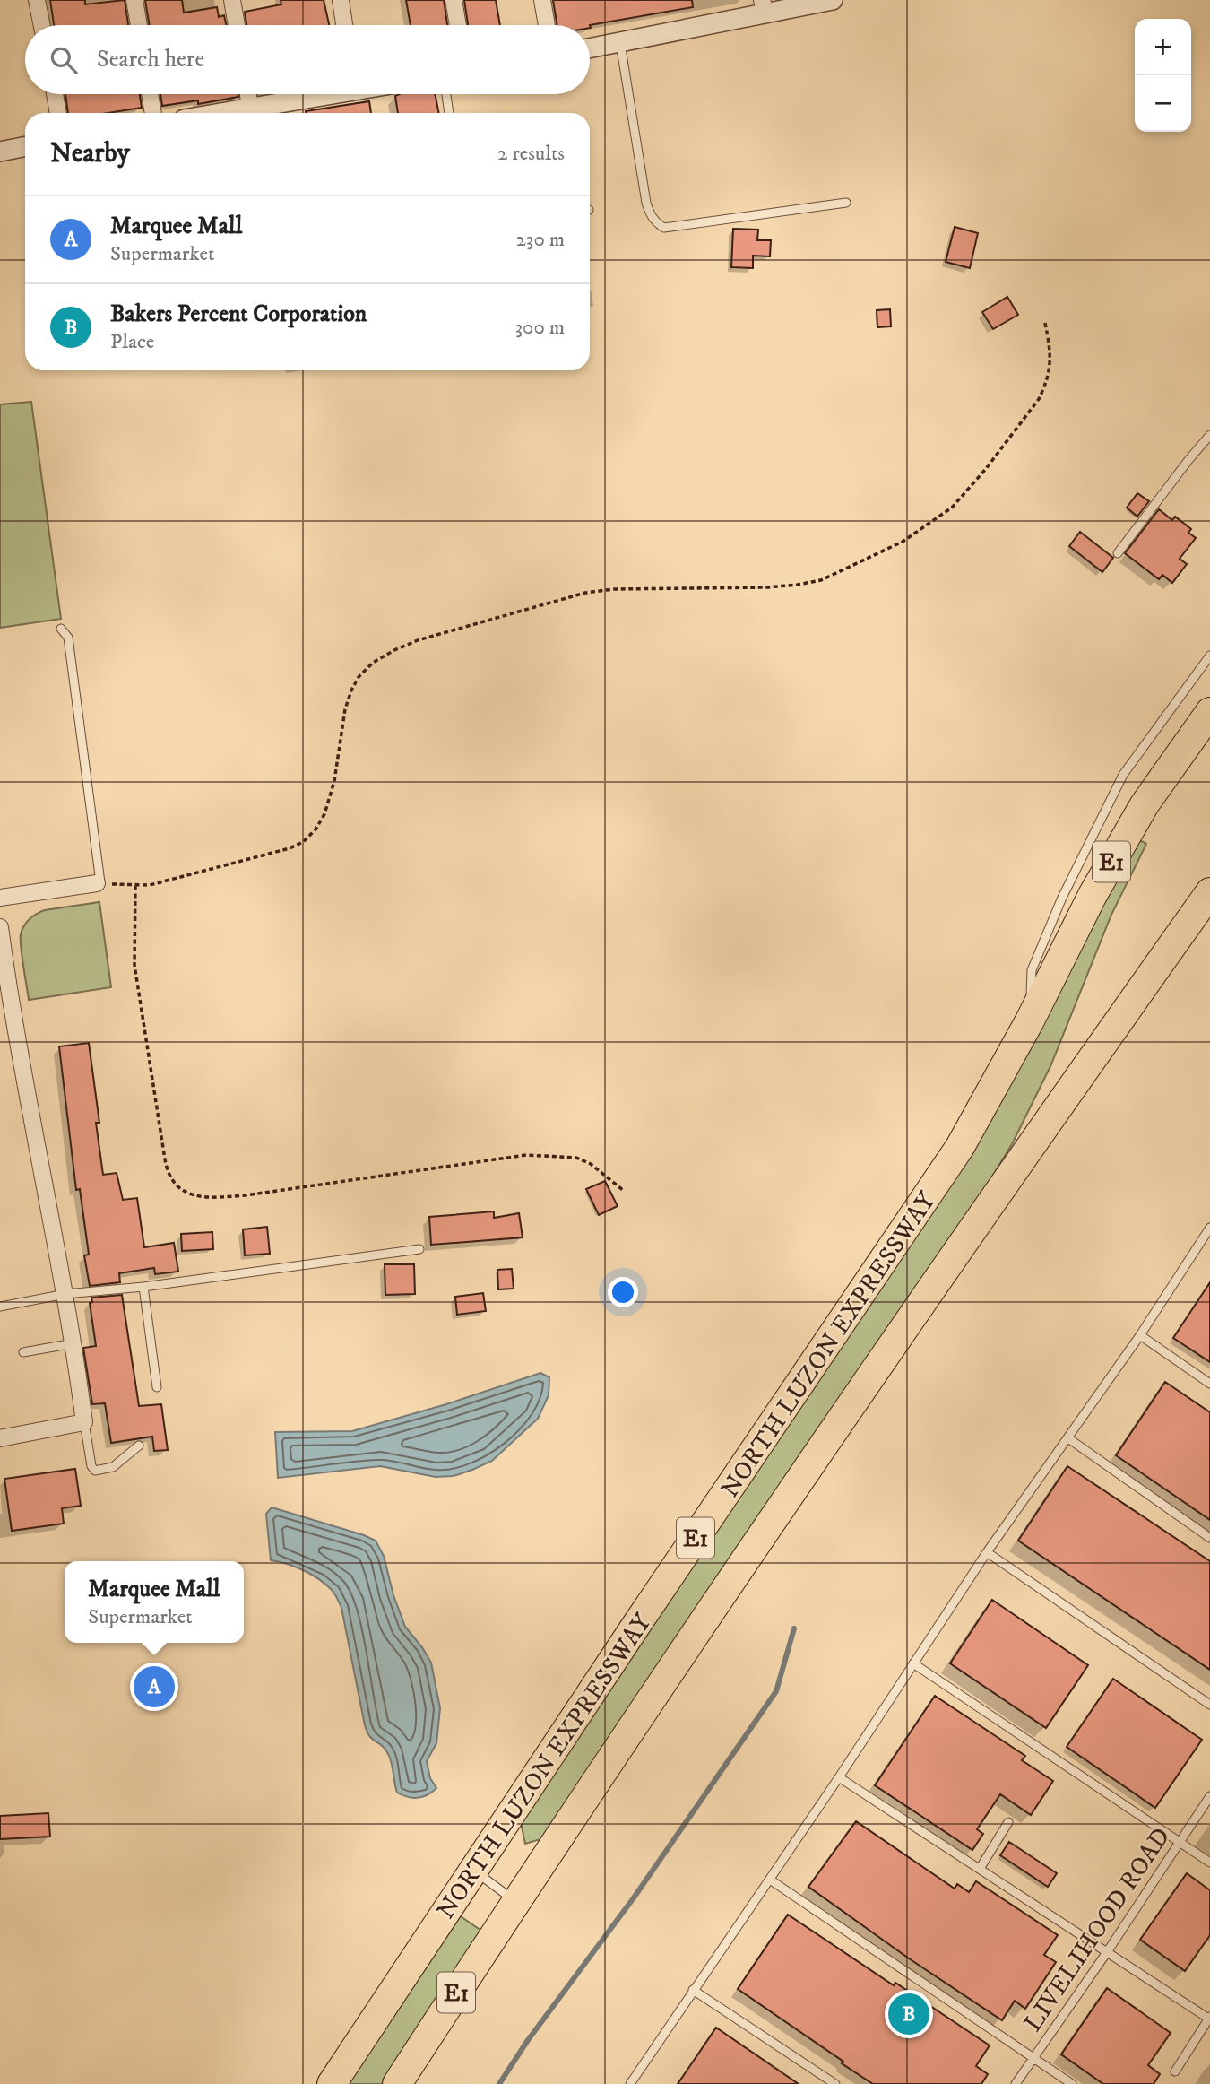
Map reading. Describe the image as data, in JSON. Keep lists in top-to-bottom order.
{
  "streets": {
    "highway": ["E1", "NORTH LUZON EXPRESSWAY"],
    "lane": ["LIVELIHOOD ROAD"]
  },
  "page": {
    "map_buttons": ["+", "−"],
    "search": "Search here",
    "heading": ["Nearby", "2 results"],
    "list": [
      {
        "mark": "A",
        "name": "Marquee Mall",
        "note": "Supermarket",
        "value": "230 m"
      },
      {
        "mark": "B",
        "name": "Bakers Percent Corporation",
        "note": "Place",
        "value": "300 m"
      }
    ],
    "popup": ["Marquee Mall", "Supermarket"],
    "pins": ["A", "B"]
  }
}
